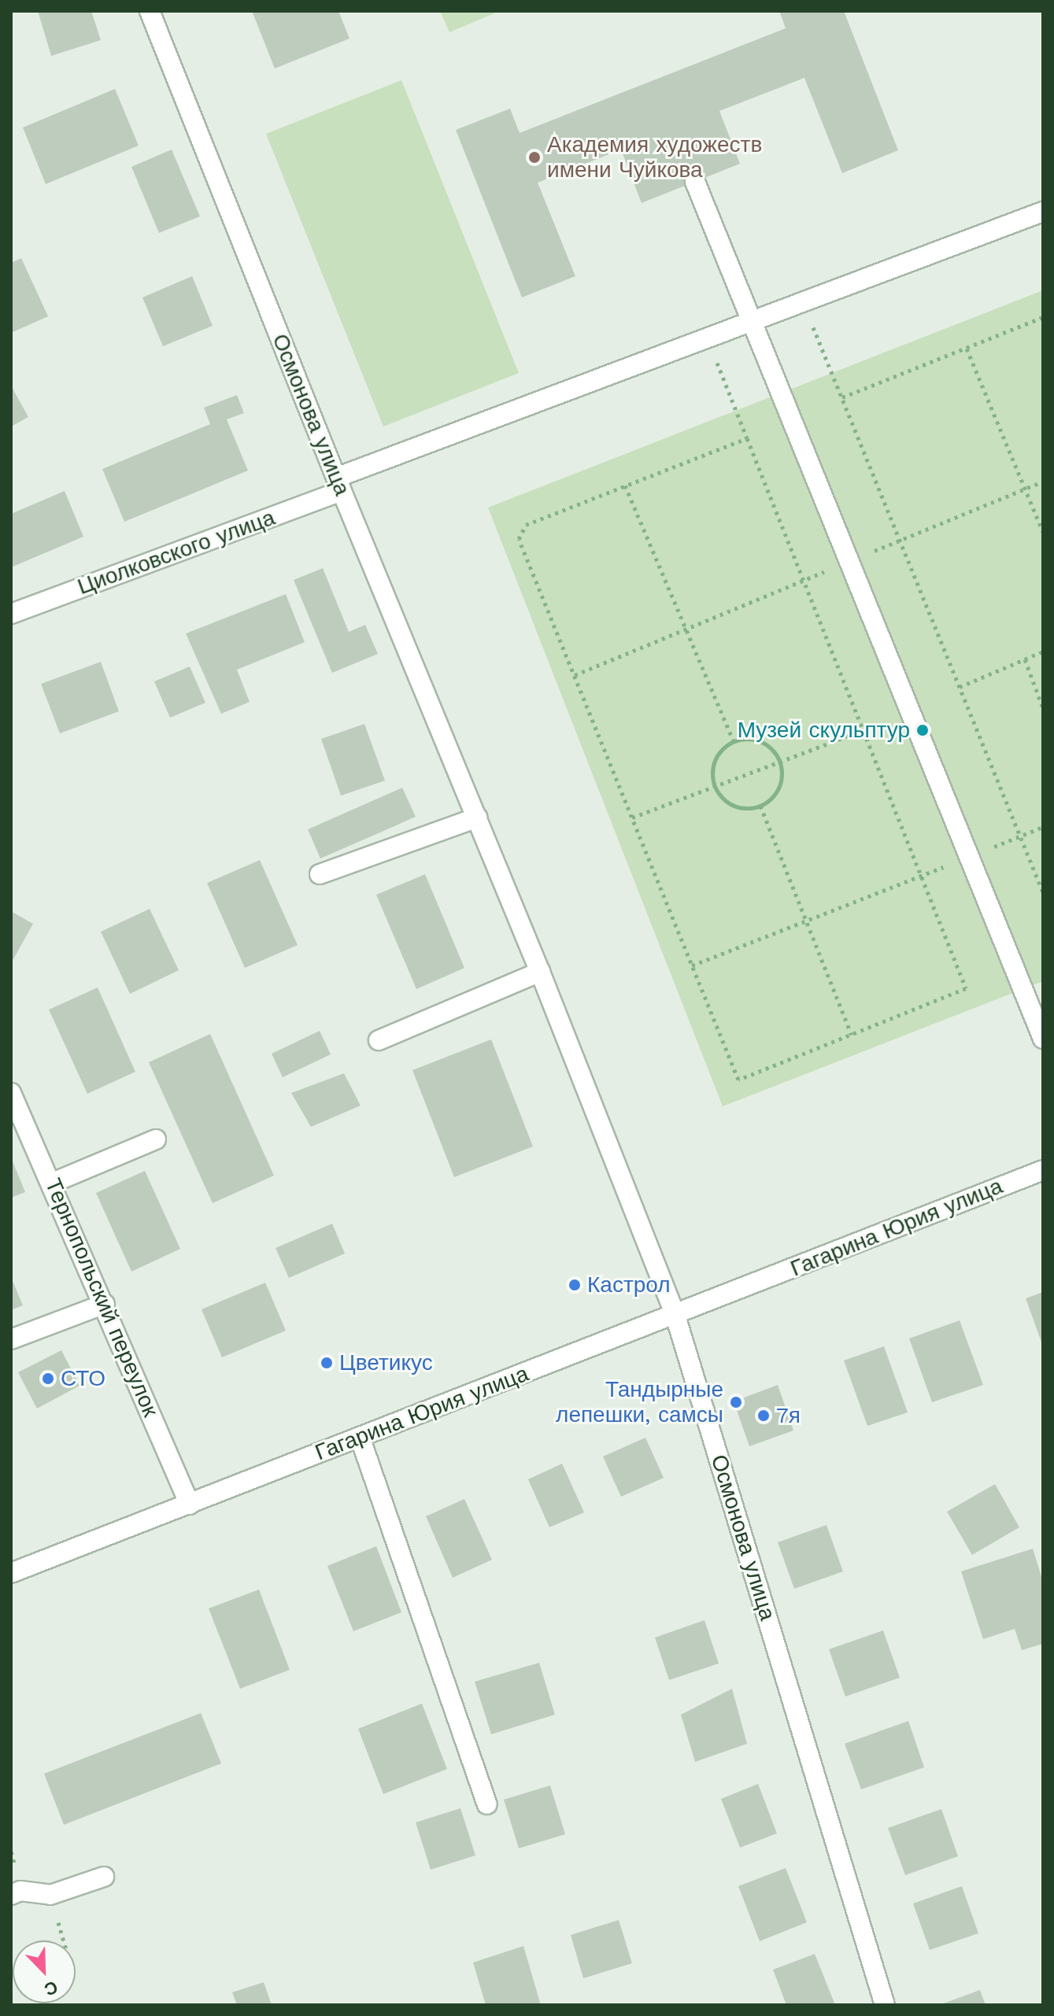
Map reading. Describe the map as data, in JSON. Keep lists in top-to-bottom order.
{
  "streets": {
    "street": [
      "Осмонова улица",
      "Циолковского улица",
      "Гагарина Юрия улица",
      "Тернопольский переулок"
    ]
  },
  "crossings": [
    ["Осмонова улица", "Циолковского улица"],
    ["Осмонова улица", "Гагарина Юрия улица"],
    ["Гагарина Юрия улица", "Тернопольский переулок"]
  ],
  "places": [
    "Академия художеств имени Чуйкова",
    "Музей скульптур",
    "Кастрол",
    "Цветикус",
    "СТО",
    "Тандырные лепешки, самсы",
    "7я"
  ],
  "north": "bottom right"
}
